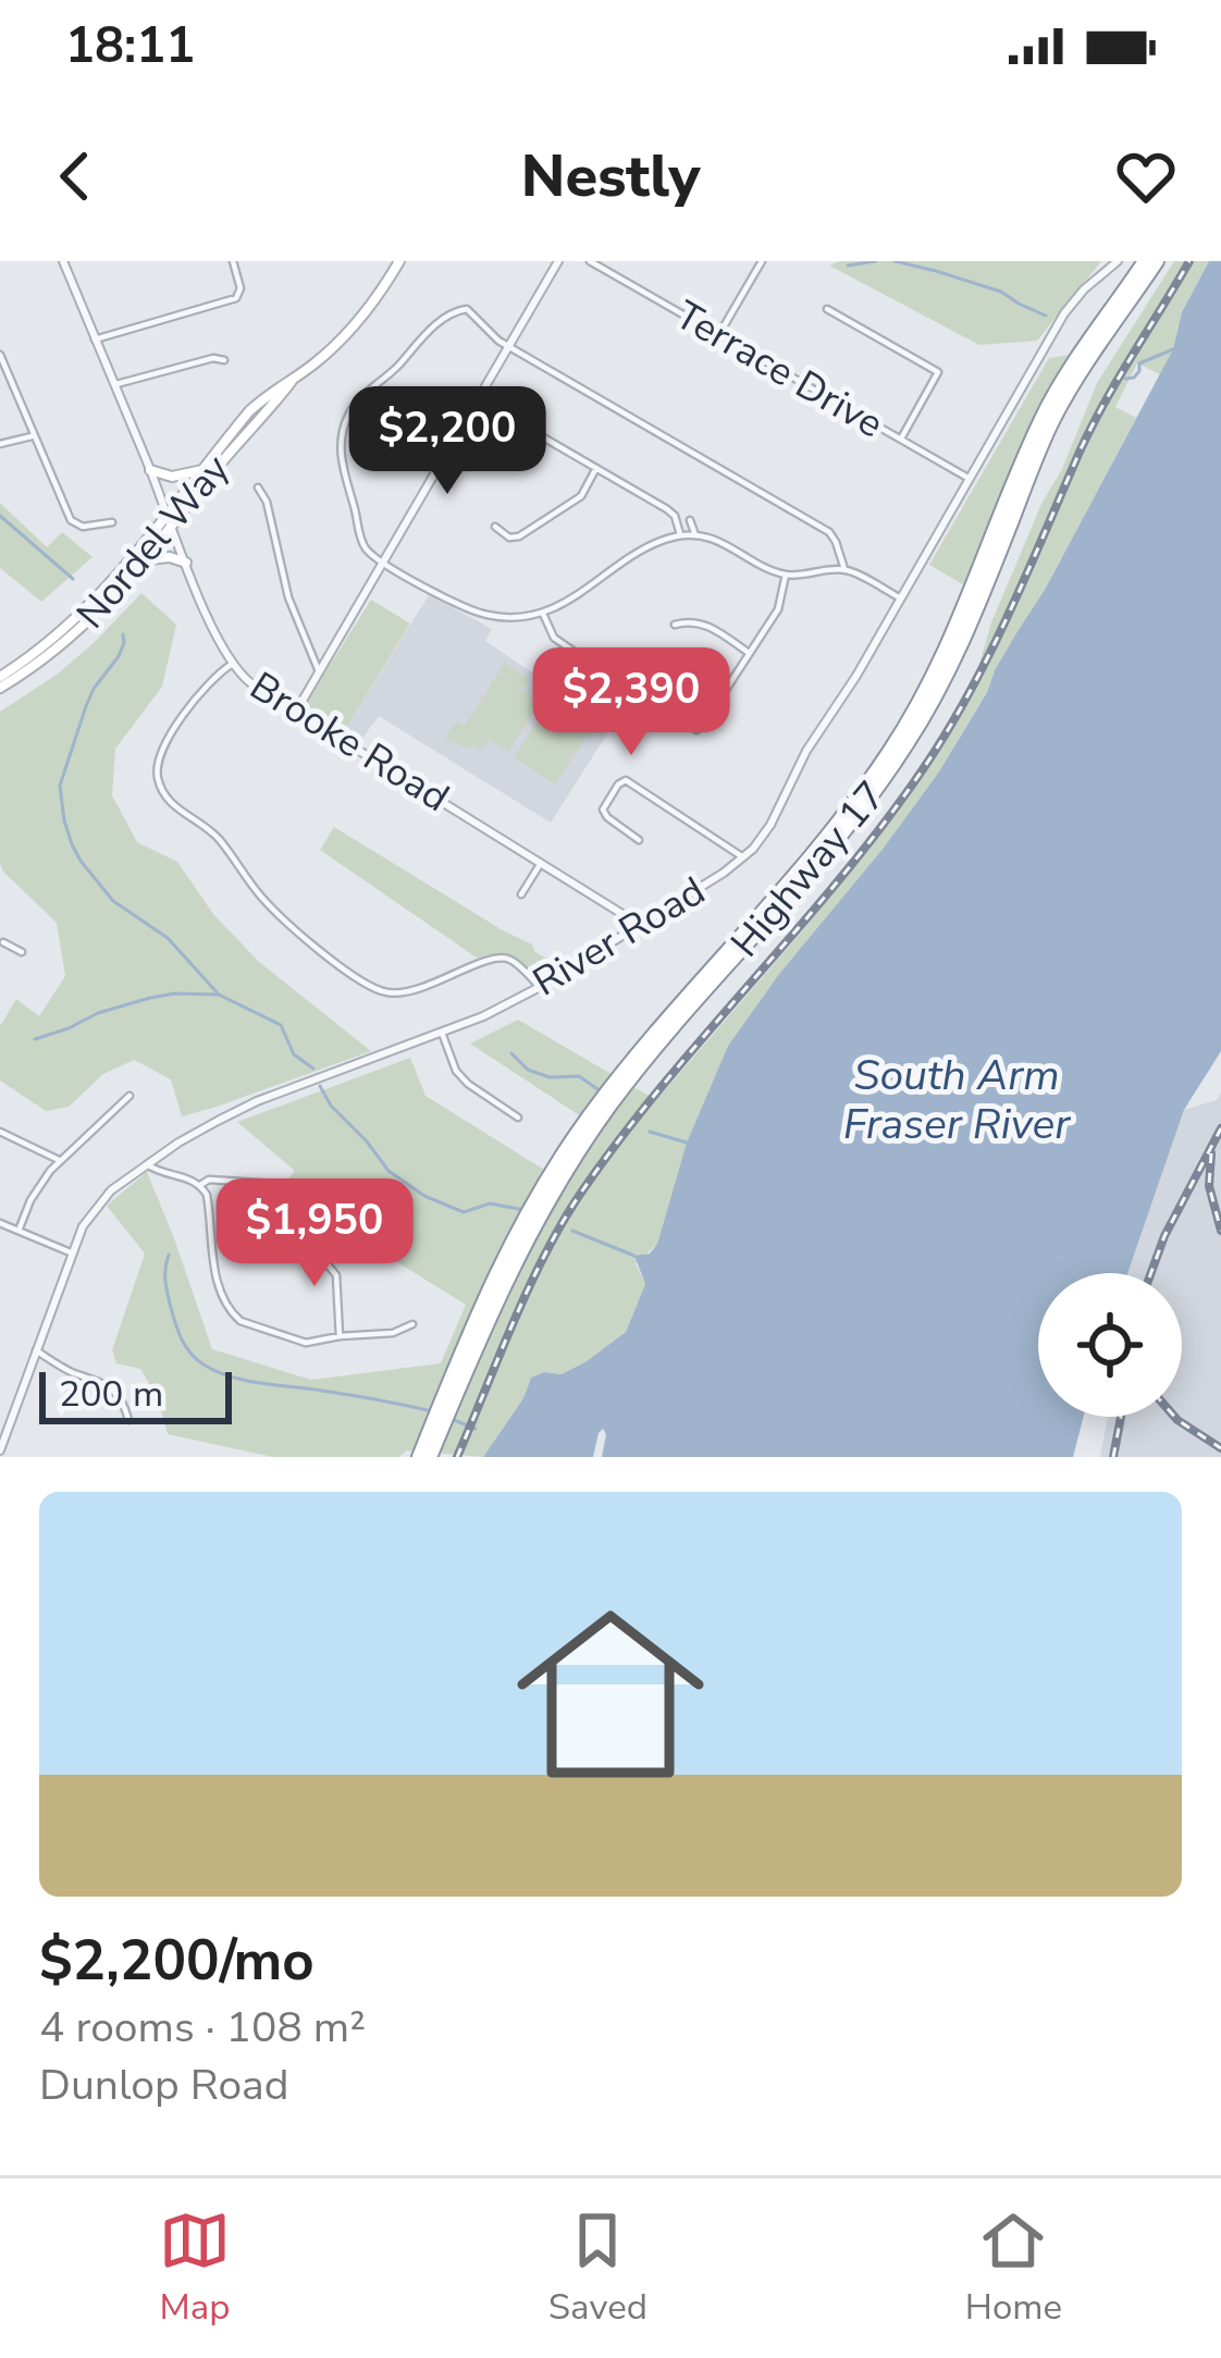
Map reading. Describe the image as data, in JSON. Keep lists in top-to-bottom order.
{
  "streets": {
    "highway": ["Highway 17"],
    "main road": ["Nordel Way"],
    "street": ["Terrace Drive", "Brooke Road", "River Road"]
  },
  "crossings": [
    ["Terrace Drive", "River Road"],
    ["Nordel Way", "Brooke Road"],
    ["Brooke Road", "River Road"]
  ],
  "water": ["South Arm Fraser River"],
  "scale_bar": "200 m",
  "page": {
    "status": "18:11",
    "header": "Nestly",
    "price": ["$2,200", "$2,390", "$1,950"],
    "scale": "200 m",
    "list": [
      {
        "name": "$2,200/mo",
        "note": "4 rooms · 108 m² · Dunlop Road"
      }
    ],
    "tabs": ["Map", "Saved", "Home"]
  }
}
